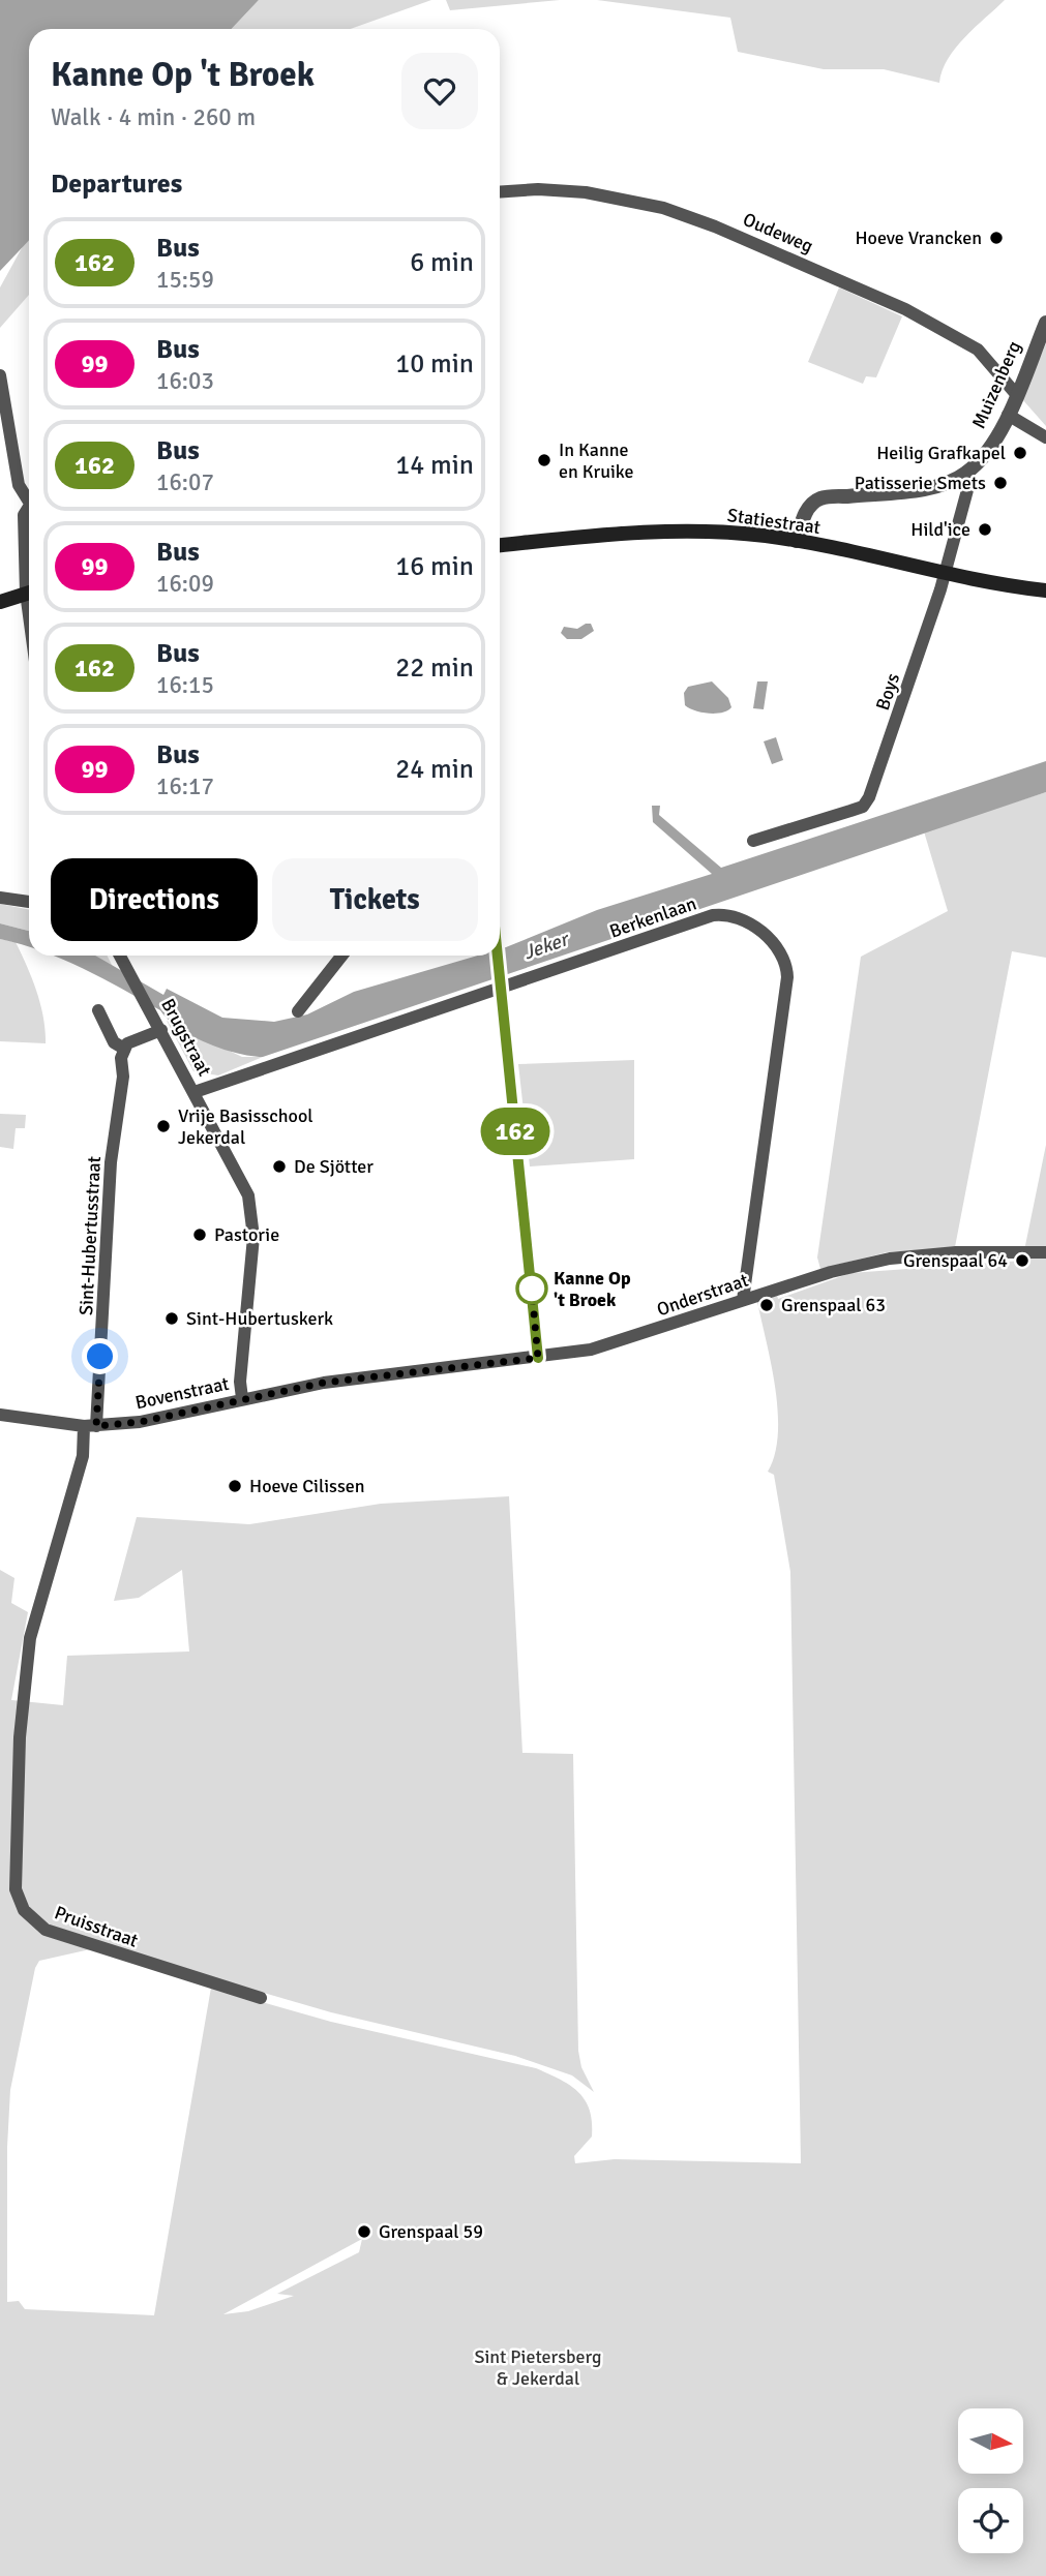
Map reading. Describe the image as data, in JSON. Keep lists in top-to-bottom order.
{
  "streets": {
    "main road": ["Statiestraat"],
    "street": [
      "Oudeweg",
      "Muizenberg",
      "Boys",
      "Berkenlaan",
      "Brugstraat",
      "Sint-Hubertusstraat",
      "Onderstraat",
      "Bovenstraat",
      "Pruisstraat"
    ]
  },
  "crossings": [
    ["Oudeweg", "Muizenberg"],
    ["Muizenberg", "Statiestraat"],
    ["Muizenberg", "Boys"],
    ["Statiestraat", "Boys"],
    ["Berkenlaan", "Brugstraat"],
    ["Berkenlaan", "Onderstraat"],
    ["Brugstraat", "Onderstraat"],
    ["Brugstraat", "Bovenstraat"],
    ["Sint-Hubertusstraat", "Bovenstraat"],
    ["Sint-Hubertusstraat", "Pruisstraat"],
    ["Onderstraat", "Bovenstraat"],
    ["Bovenstraat", "Pruisstraat"]
  ],
  "water": ["Jeker"],
  "parks": ["Sint Pietersberg & Jekerdal"],
  "places": [
    "Hoeve Vrancken",
    "Heilig Grafkapel",
    "In Kanne en Kruike",
    "Patisserie Smets",
    "Hild'ice",
    "Vrije Basisschool Jekerdal",
    "De Sjötter",
    "Pastorie",
    "Grenspaal 64",
    "Kanne Op 't Broek",
    "Grenspaal 63",
    "Sint-Hubertuskerk",
    "Hoeve Cilissen",
    "Grenspaal 59"
  ],
  "lines": ["bus line 162"],
  "north": "right",
  "page": {
    "on_map": "162",
    "heading": [
      ["Kanne Op 't Broek", "Walk · 4 min · 260 m"],
      "Departures"
    ],
    "list": [
      {
        "mark": "162",
        "name": "Bus",
        "note": "15:59",
        "value": "6 min"
      },
      {
        "mark": "99",
        "name": "Bus",
        "note": "16:03",
        "value": "10 min"
      },
      {
        "mark": "162",
        "name": "Bus",
        "note": "16:07",
        "value": "14 min"
      },
      {
        "mark": "99",
        "name": "Bus",
        "note": "16:09",
        "value": "16 min"
      },
      {
        "mark": "162",
        "name": "Bus",
        "note": "16:15",
        "value": "22 min"
      },
      {
        "mark": "99",
        "name": "Bus",
        "note": "16:17",
        "value": "24 min"
      }
    ],
    "buttons": ["Directions", "Tickets"]
  }
}
